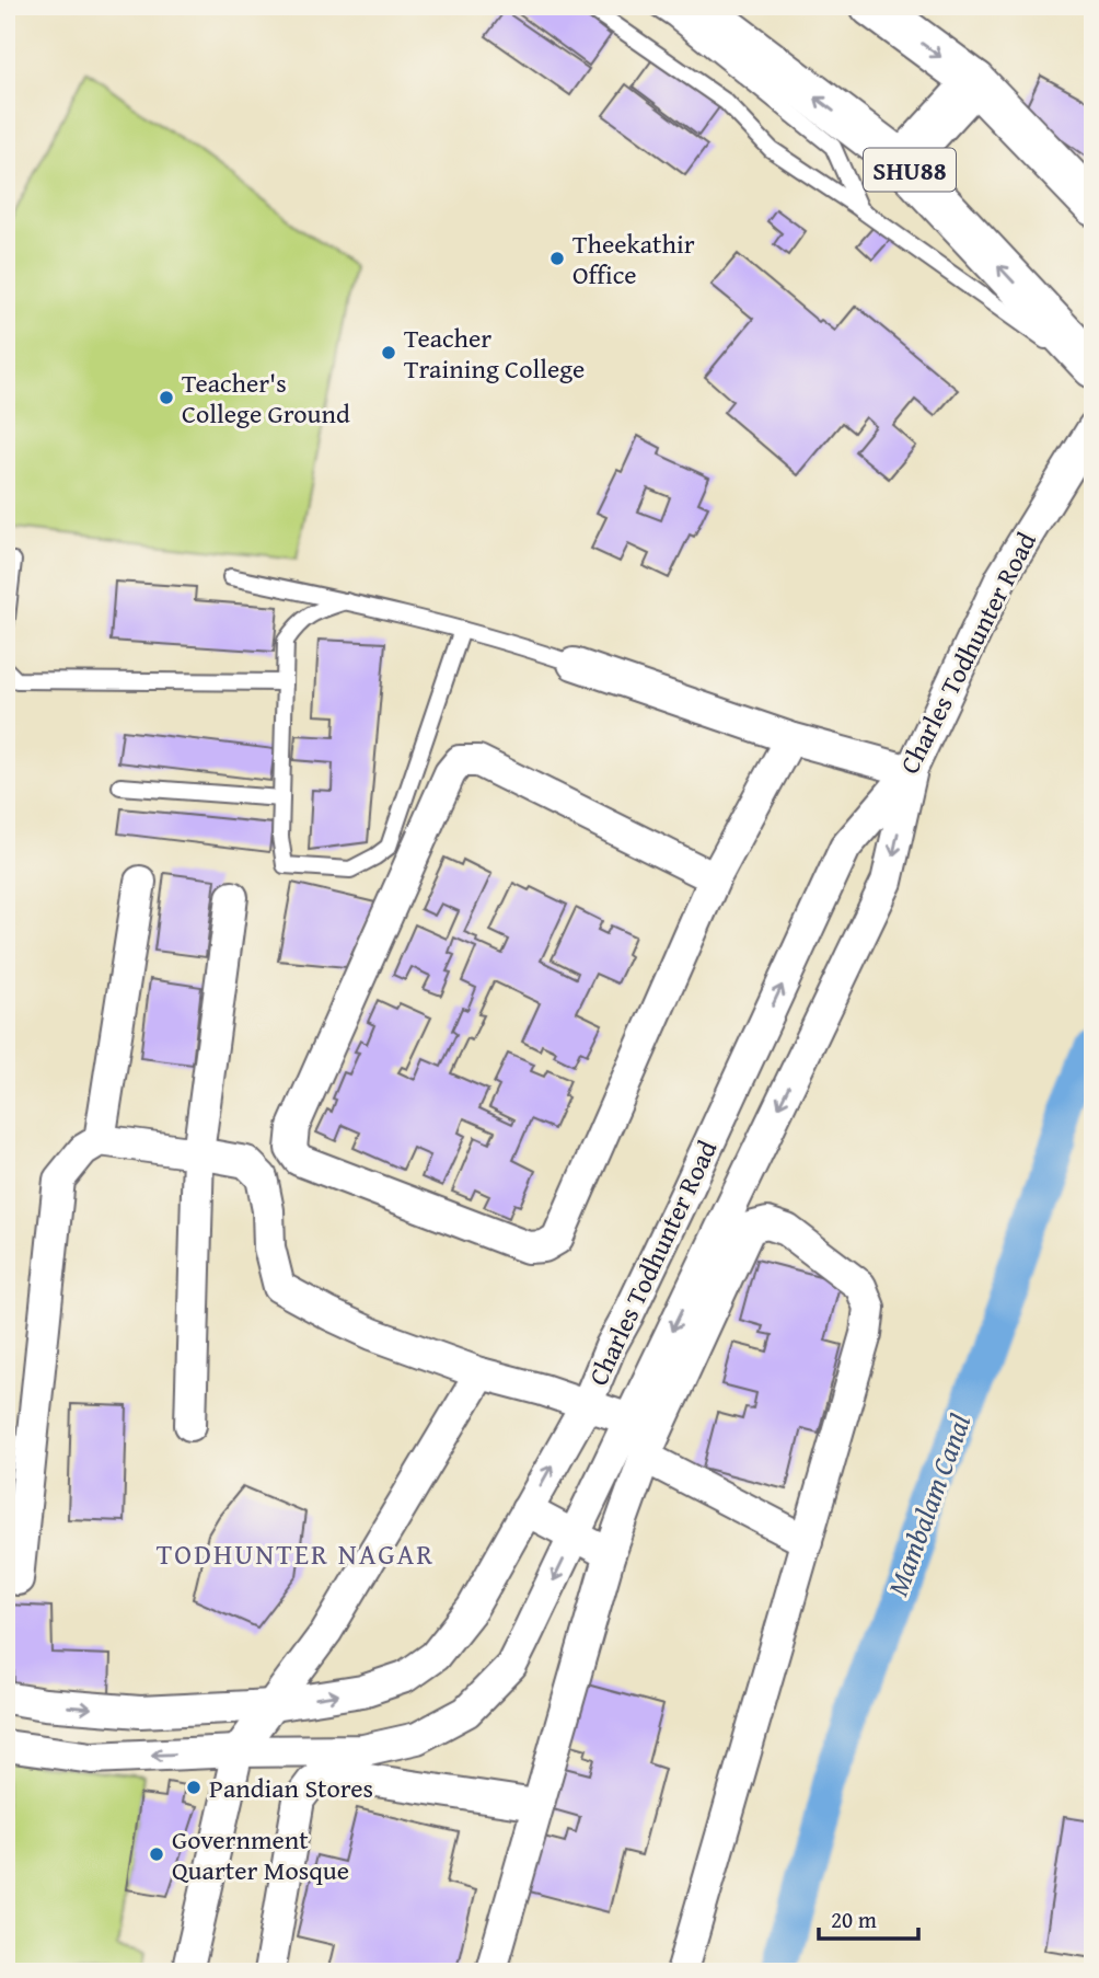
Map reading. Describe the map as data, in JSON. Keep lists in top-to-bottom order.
{
  "streets": {
    "main road": ["SHU88"],
    "street": ["Charles Todhunter Road"]
  },
  "districts": ["TODHUNTER NAGAR"],
  "water": ["Mambalam Canal"],
  "places": [
    "Theekathir Office",
    "Teacher Training College",
    "Teacher's College Ground",
    "Pandian Stores",
    "Government Quarter Mosque"
  ],
  "scale_bar": "20 m"
}
